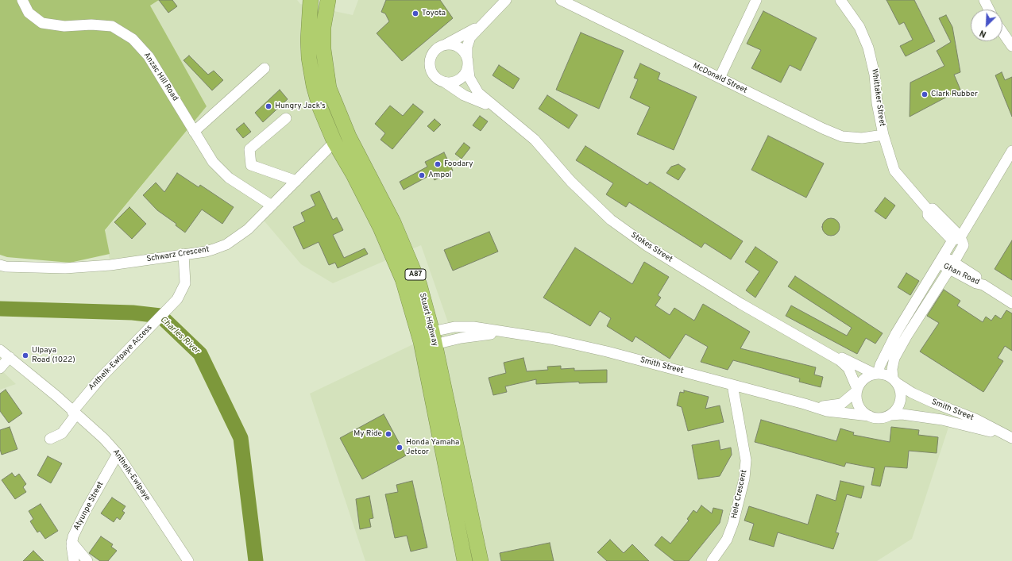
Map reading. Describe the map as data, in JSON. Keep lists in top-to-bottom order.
{
  "streets": {
    "highway": ["A87", "Stuart Highway"],
    "street": [
      "Anzac Hill Road",
      "McDonald Street",
      "Whittaker Street",
      "Stokes Street",
      "Schwarz Crescent",
      "Ghan Road",
      "Anthelk-Ewlpaye Access",
      "Smith Street",
      "Anthelk-Ewlpaye",
      "Hele Crescent",
      "Atyunpe Street"
    ]
  },
  "crossings": [
    ["Anzac Hill Road", "Schwarz Crescent"],
    ["McDonald Street", "Whittaker Street"],
    ["Stokes Street", "Smith Street"],
    ["Schwarz Crescent", "Stuart Highway"],
    ["Schwarz Crescent", "Anthelk-Ewlpaye Access"],
    ["Stuart Highway", "Smith Street"],
    ["Anthelk-Ewlpaye Access", "Anthelk-Ewlpaye"],
    ["Smith Street", "Hele Crescent"],
    ["Anthelk-Ewlpaye", "Atyunpe Street"]
  ],
  "water": ["Charles River"],
  "places": [
    "Toyota",
    "Clark Rubber",
    "Hungry Jack's",
    "Foodary",
    "Ampol",
    "Ulpaya Road (1022)",
    "My Ride",
    "Honda Yamaha Jetcor"
  ],
  "north": "bottom left"
}
